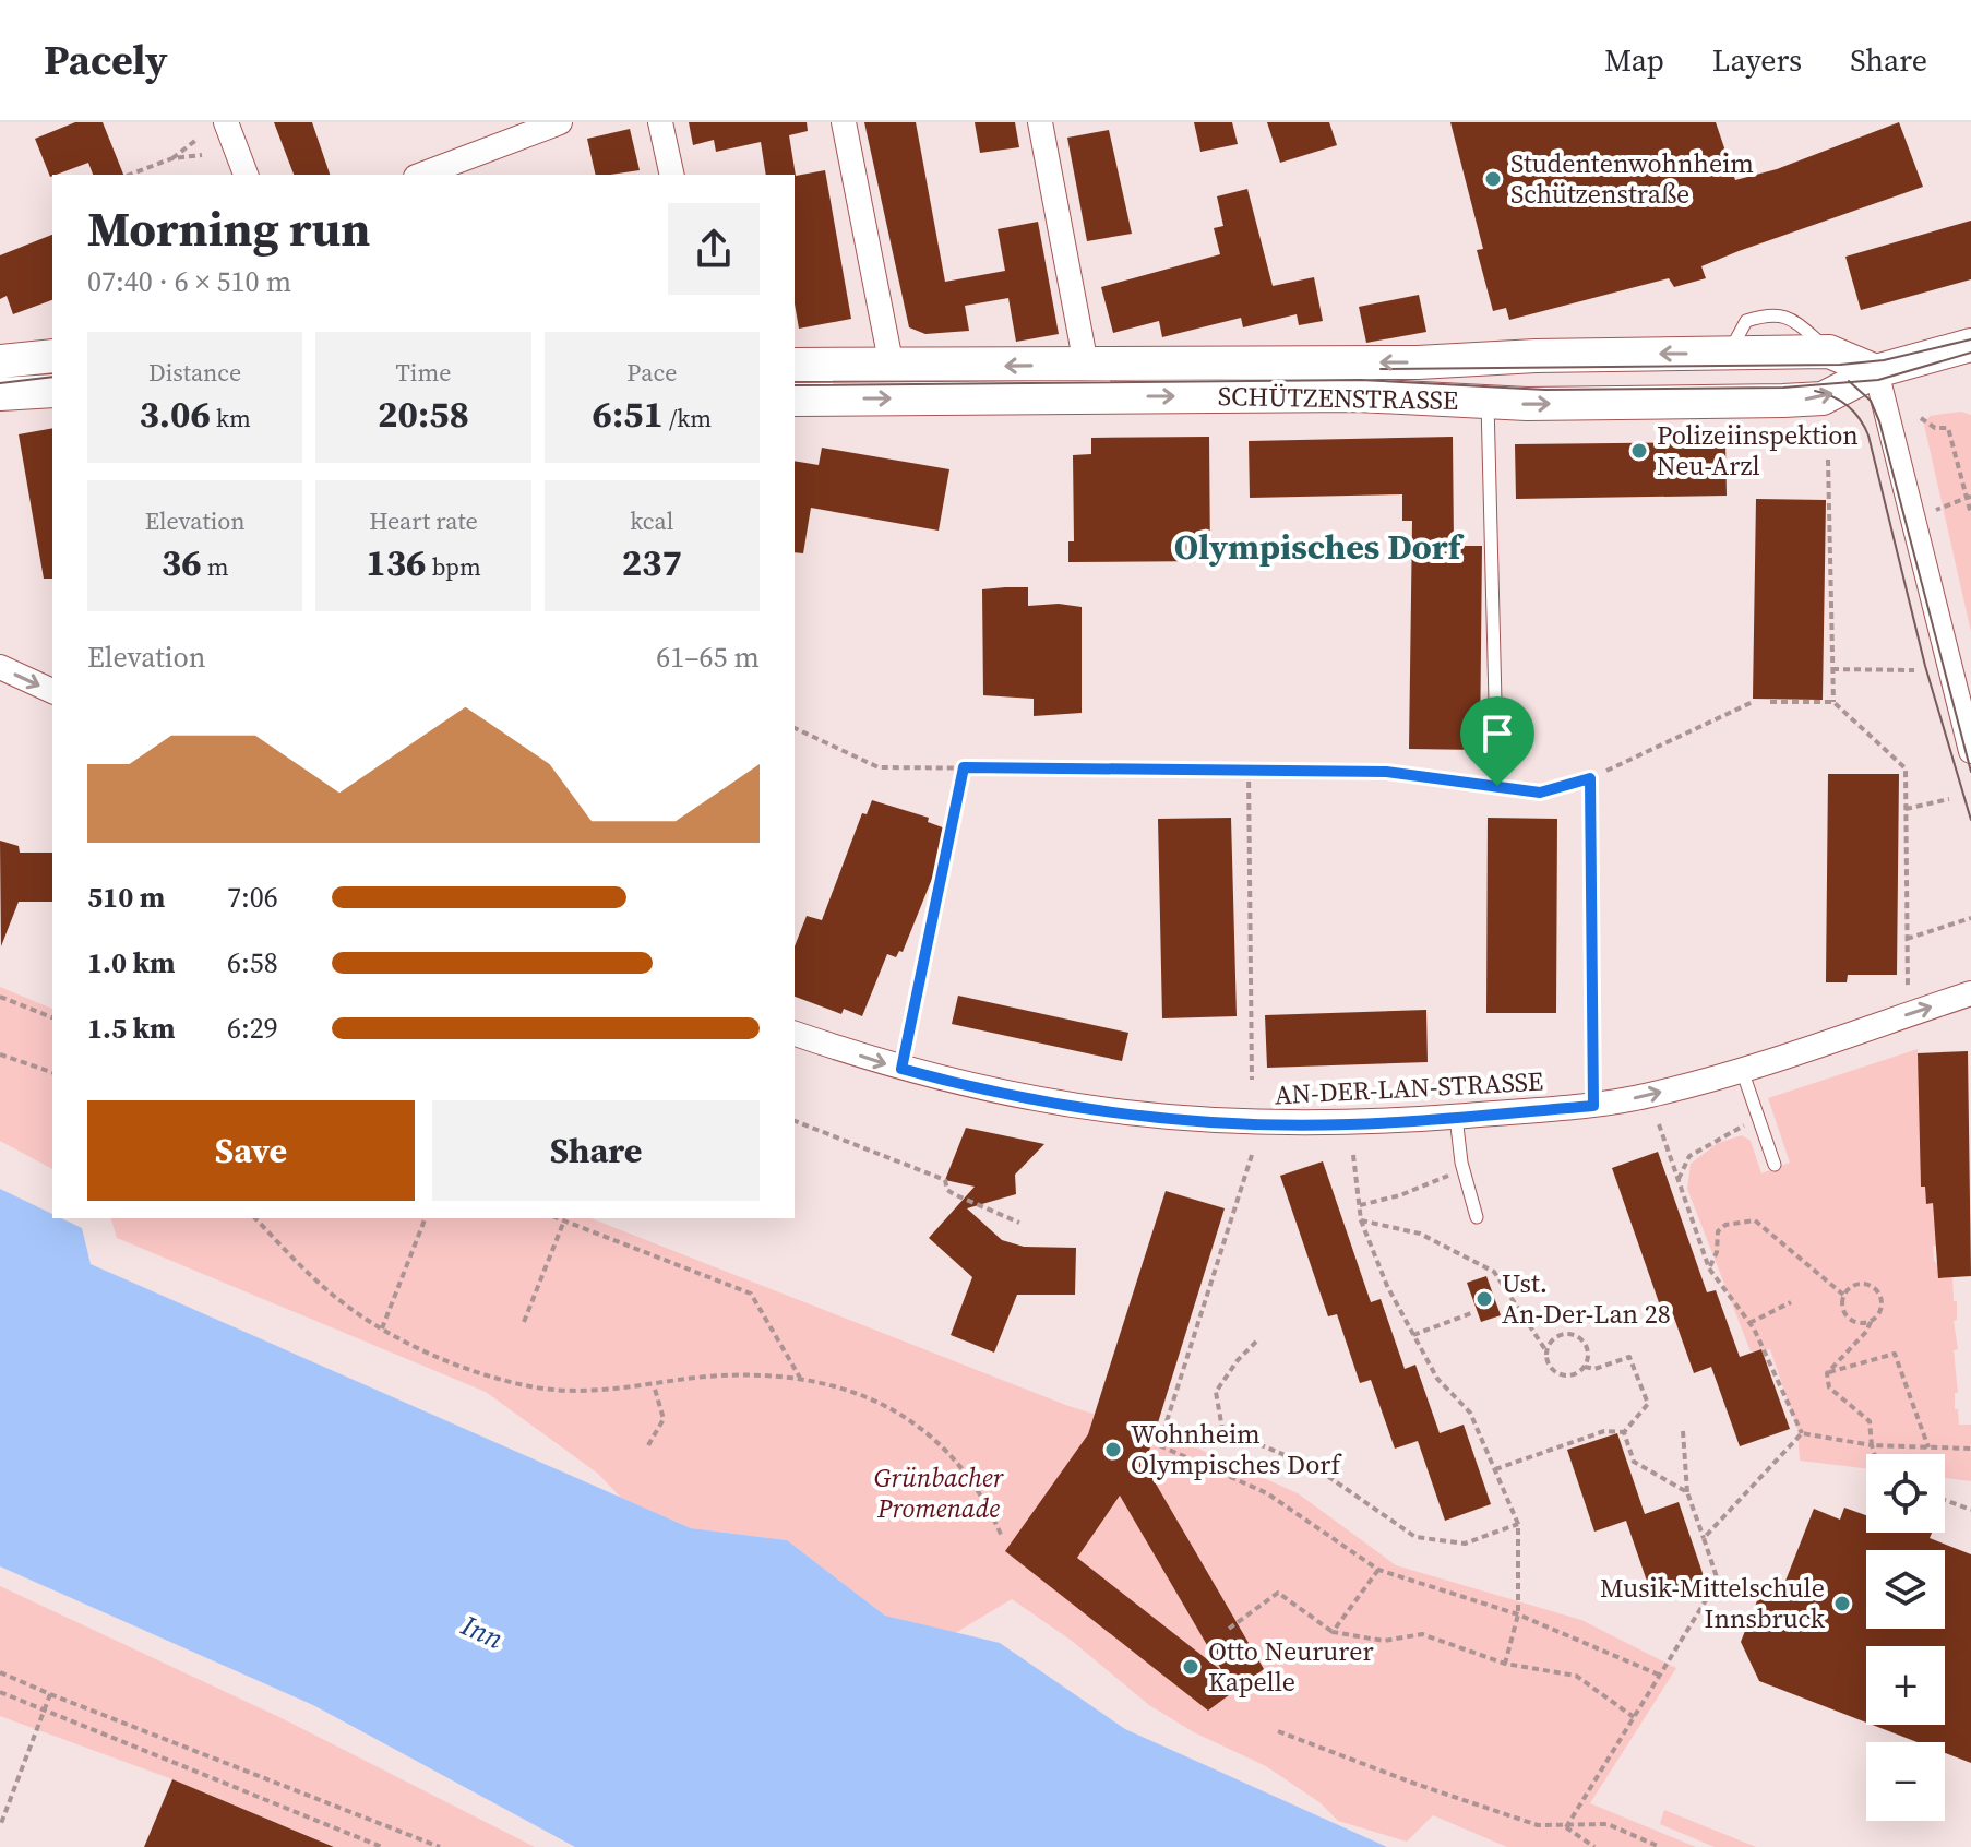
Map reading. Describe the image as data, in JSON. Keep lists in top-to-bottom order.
{
  "streets": {
    "street": ["SCHÜTZENSTRASSE", "AN-DER-LAN-STRASSE"]
  },
  "one_way": ["AN-DER-LAN-STRASSE"],
  "districts": ["Olympisches Dorf"],
  "water": ["Inn"],
  "parks": ["Grünbacher Promenade"],
  "places": [
    "Studentenwohnheim Schützenstraße",
    "Polizeiinspektion Neu-Arzl",
    "Ust. An-Der-Lan 28",
    "Wohnheim Olympisches Dorf",
    "Musik-Mittelschule Innsbruck",
    "Otto Neururer Kapelle"
  ],
  "page": {
    "header": "Pacely",
    "nav": ["Map", "Layers", "Share"],
    "heading": ["Morning run", "07:40 · 6 × 510 m"],
    "stats": [
      ["Distance", "3.06 km"],
      ["Time", "20:58"],
      ["Pace", "6:51 /km"],
      ["Elevation", "36 m"],
      ["Heart rate", "136 bpm"],
      ["kcal", "237"]
    ],
    "chart": ["Elevation", "61–65 m"],
    "list": [
      {
        "name": "510 m",
        "note": "7:06"
      },
      {
        "name": "1.0 km",
        "note": "6:58"
      },
      {
        "name": "1.5 km",
        "note": "6:29"
      }
    ],
    "buttons": ["Save", "Share"],
    "map_buttons": ["+", "−"]
  }
}
